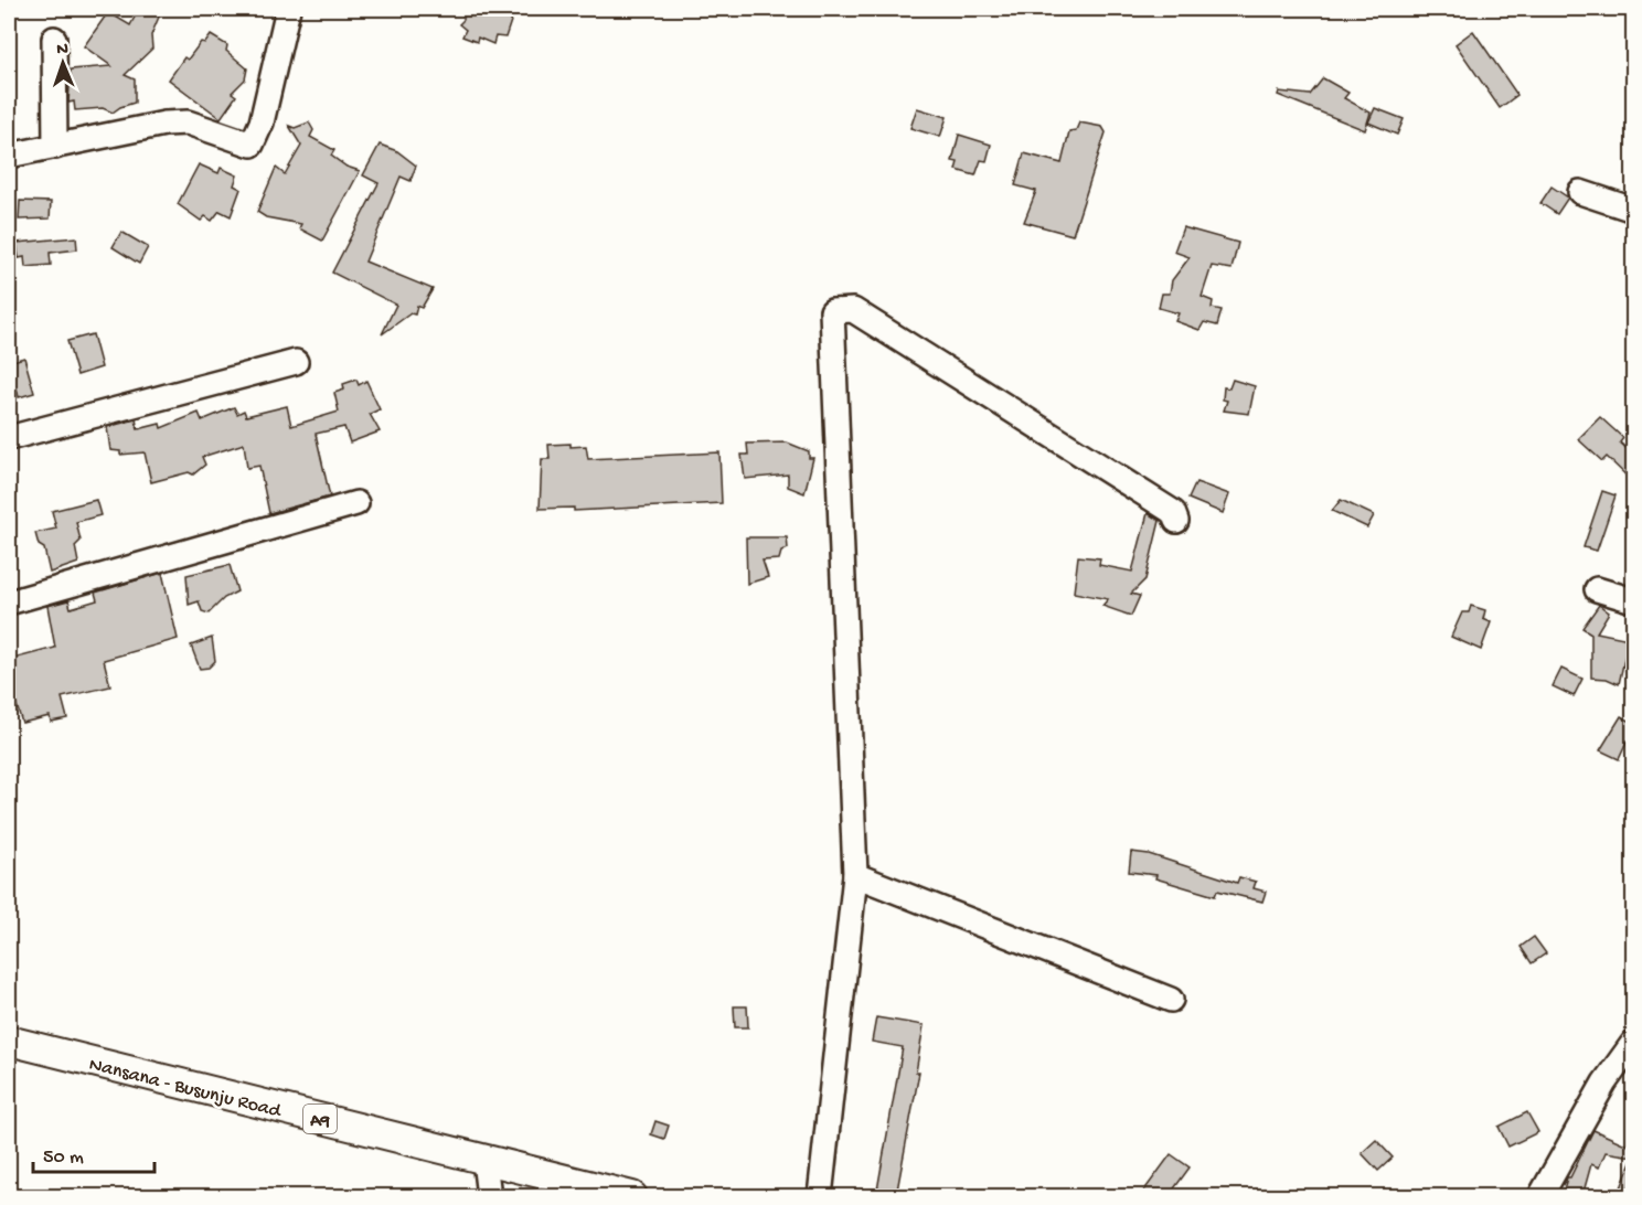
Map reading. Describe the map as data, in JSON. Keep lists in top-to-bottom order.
{
  "streets": {
    "main road": ["Nansana - Busunju Road", "A9"]
  },
  "scale_bar": "50 m",
  "north": "top"
}
